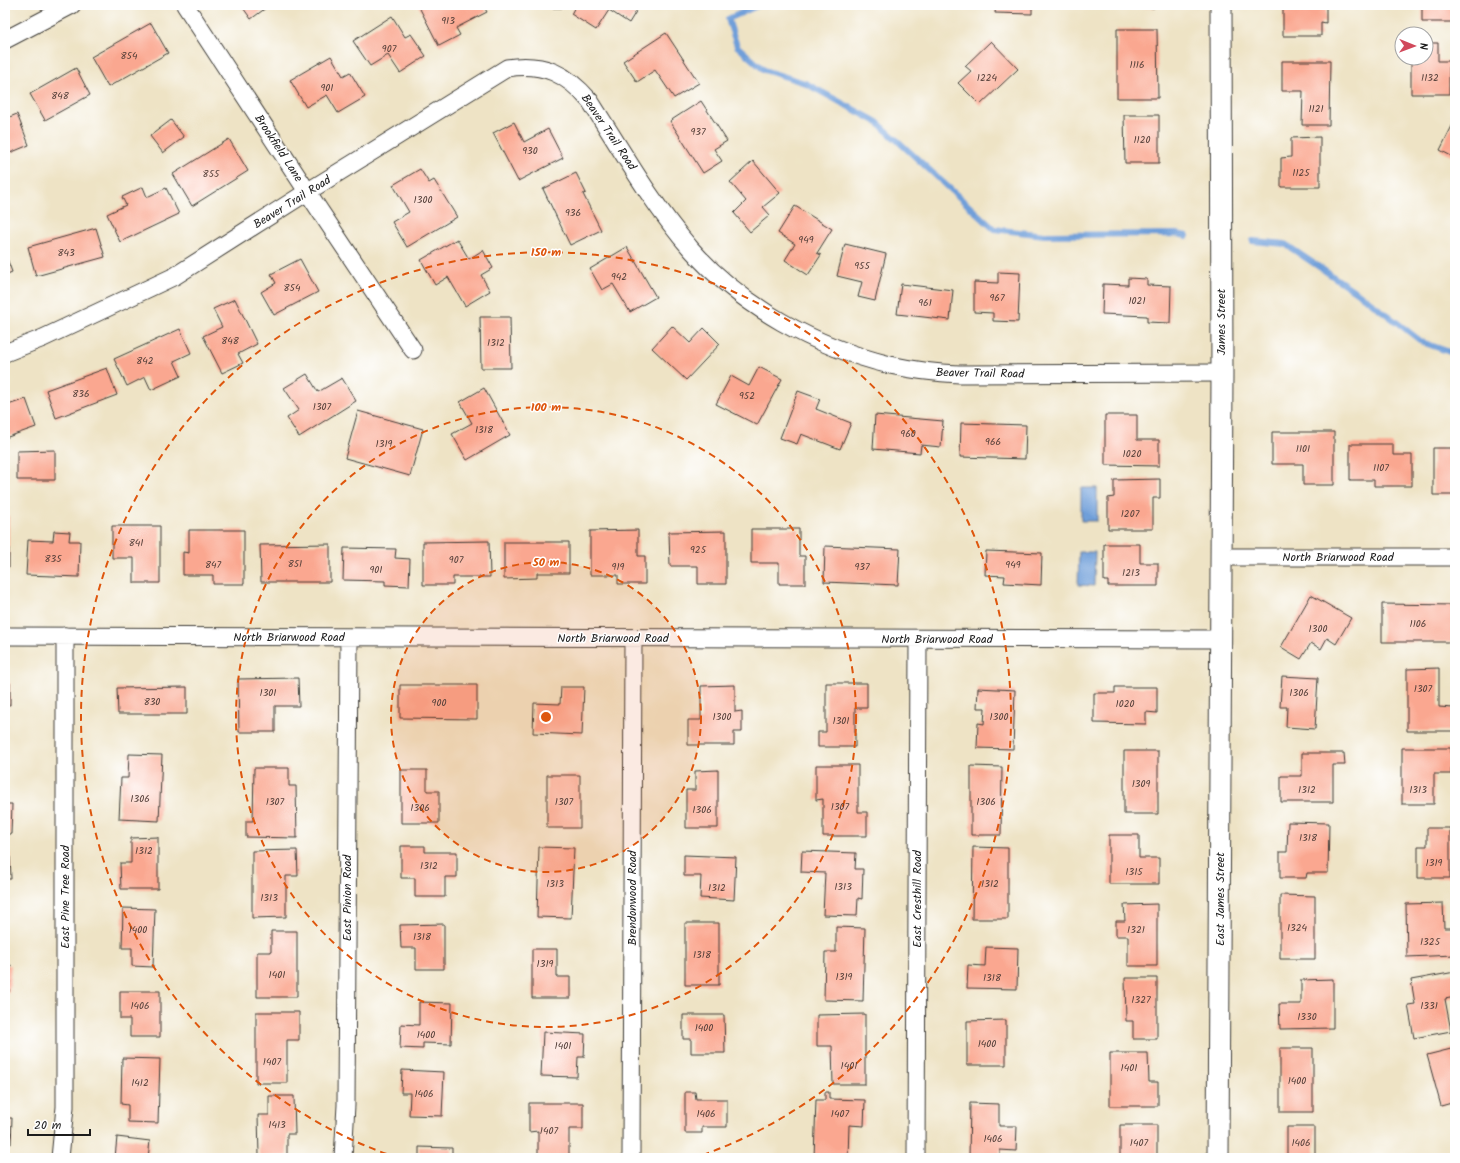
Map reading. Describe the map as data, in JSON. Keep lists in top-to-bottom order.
{
  "streets": {
    "street": [
      "Beaver Trail Road",
      "Brookfield Lane",
      "James Street",
      "North Briarwood Road",
      "East Pine Tree Road",
      "East Pinion Road",
      "Brendonwood Road",
      "East Cresthill Road",
      "East James Street"
    ]
  },
  "crossings": [
    ["Beaver Trail Road", "Brookfield Lane"],
    ["Beaver Trail Road", "James Street"],
    ["James Street", "North Briarwood Road"],
    ["James Street", "East James Street"],
    ["North Briarwood Road", "East Pine Tree Road"],
    ["North Briarwood Road", "East Pinion Road"],
    ["North Briarwood Road", "Brendonwood Road"],
    ["North Briarwood Road", "East Cresthill Road"],
    ["North Briarwood Road", "East James Street"]
  ],
  "house_numbers": [
    "913",
    "907",
    "854",
    "1116",
    "1224",
    "1132",
    "901",
    "848",
    "1121",
    "937",
    "1120",
    "930",
    "1125",
    "855",
    "1300",
    "936",
    "949",
    "843",
    "955",
    "942",
    "854",
    "967",
    "1021",
    "961",
    "848",
    "1312",
    "842",
    "836",
    "952",
    "1307",
    "1318",
    "960",
    "966",
    "1319",
    "1101",
    "1020",
    "1107",
    "1207",
    "841",
    "925",
    "835",
    "907",
    "851",
    "847",
    "949",
    "919",
    "937",
    "901",
    "1213",
    "1106",
    "1300",
    "1307",
    "1301",
    "1306",
    "830",
    "900",
    "1020",
    "1300",
    "1300",
    "1301",
    "1309",
    "1312",
    "1313",
    "1306",
    "1307",
    "1307",
    "1306",
    "1307",
    "1306",
    "1306",
    "1318",
    "1312",
    "1319",
    "1312",
    "1315",
    "1313",
    "1312",
    "1313",
    "1312",
    "1313",
    "1324",
    "1400",
    "1321",
    "1318",
    "1325",
    "1318",
    "1319",
    "1401",
    "1319",
    "1318",
    "1327",
    "1406",
    "1331",
    "1330",
    "1400",
    "1400",
    "1400",
    "1401",
    "1407",
    "1401",
    "1401",
    "1400",
    "1412",
    "1406",
    "1406",
    "1407",
    "1413",
    "1407",
    "1406",
    "1407",
    "1406"
  ],
  "scale_bar": "20 m",
  "north": "right",
  "rings": ["150 m", "100 m", "50 m"]
}
